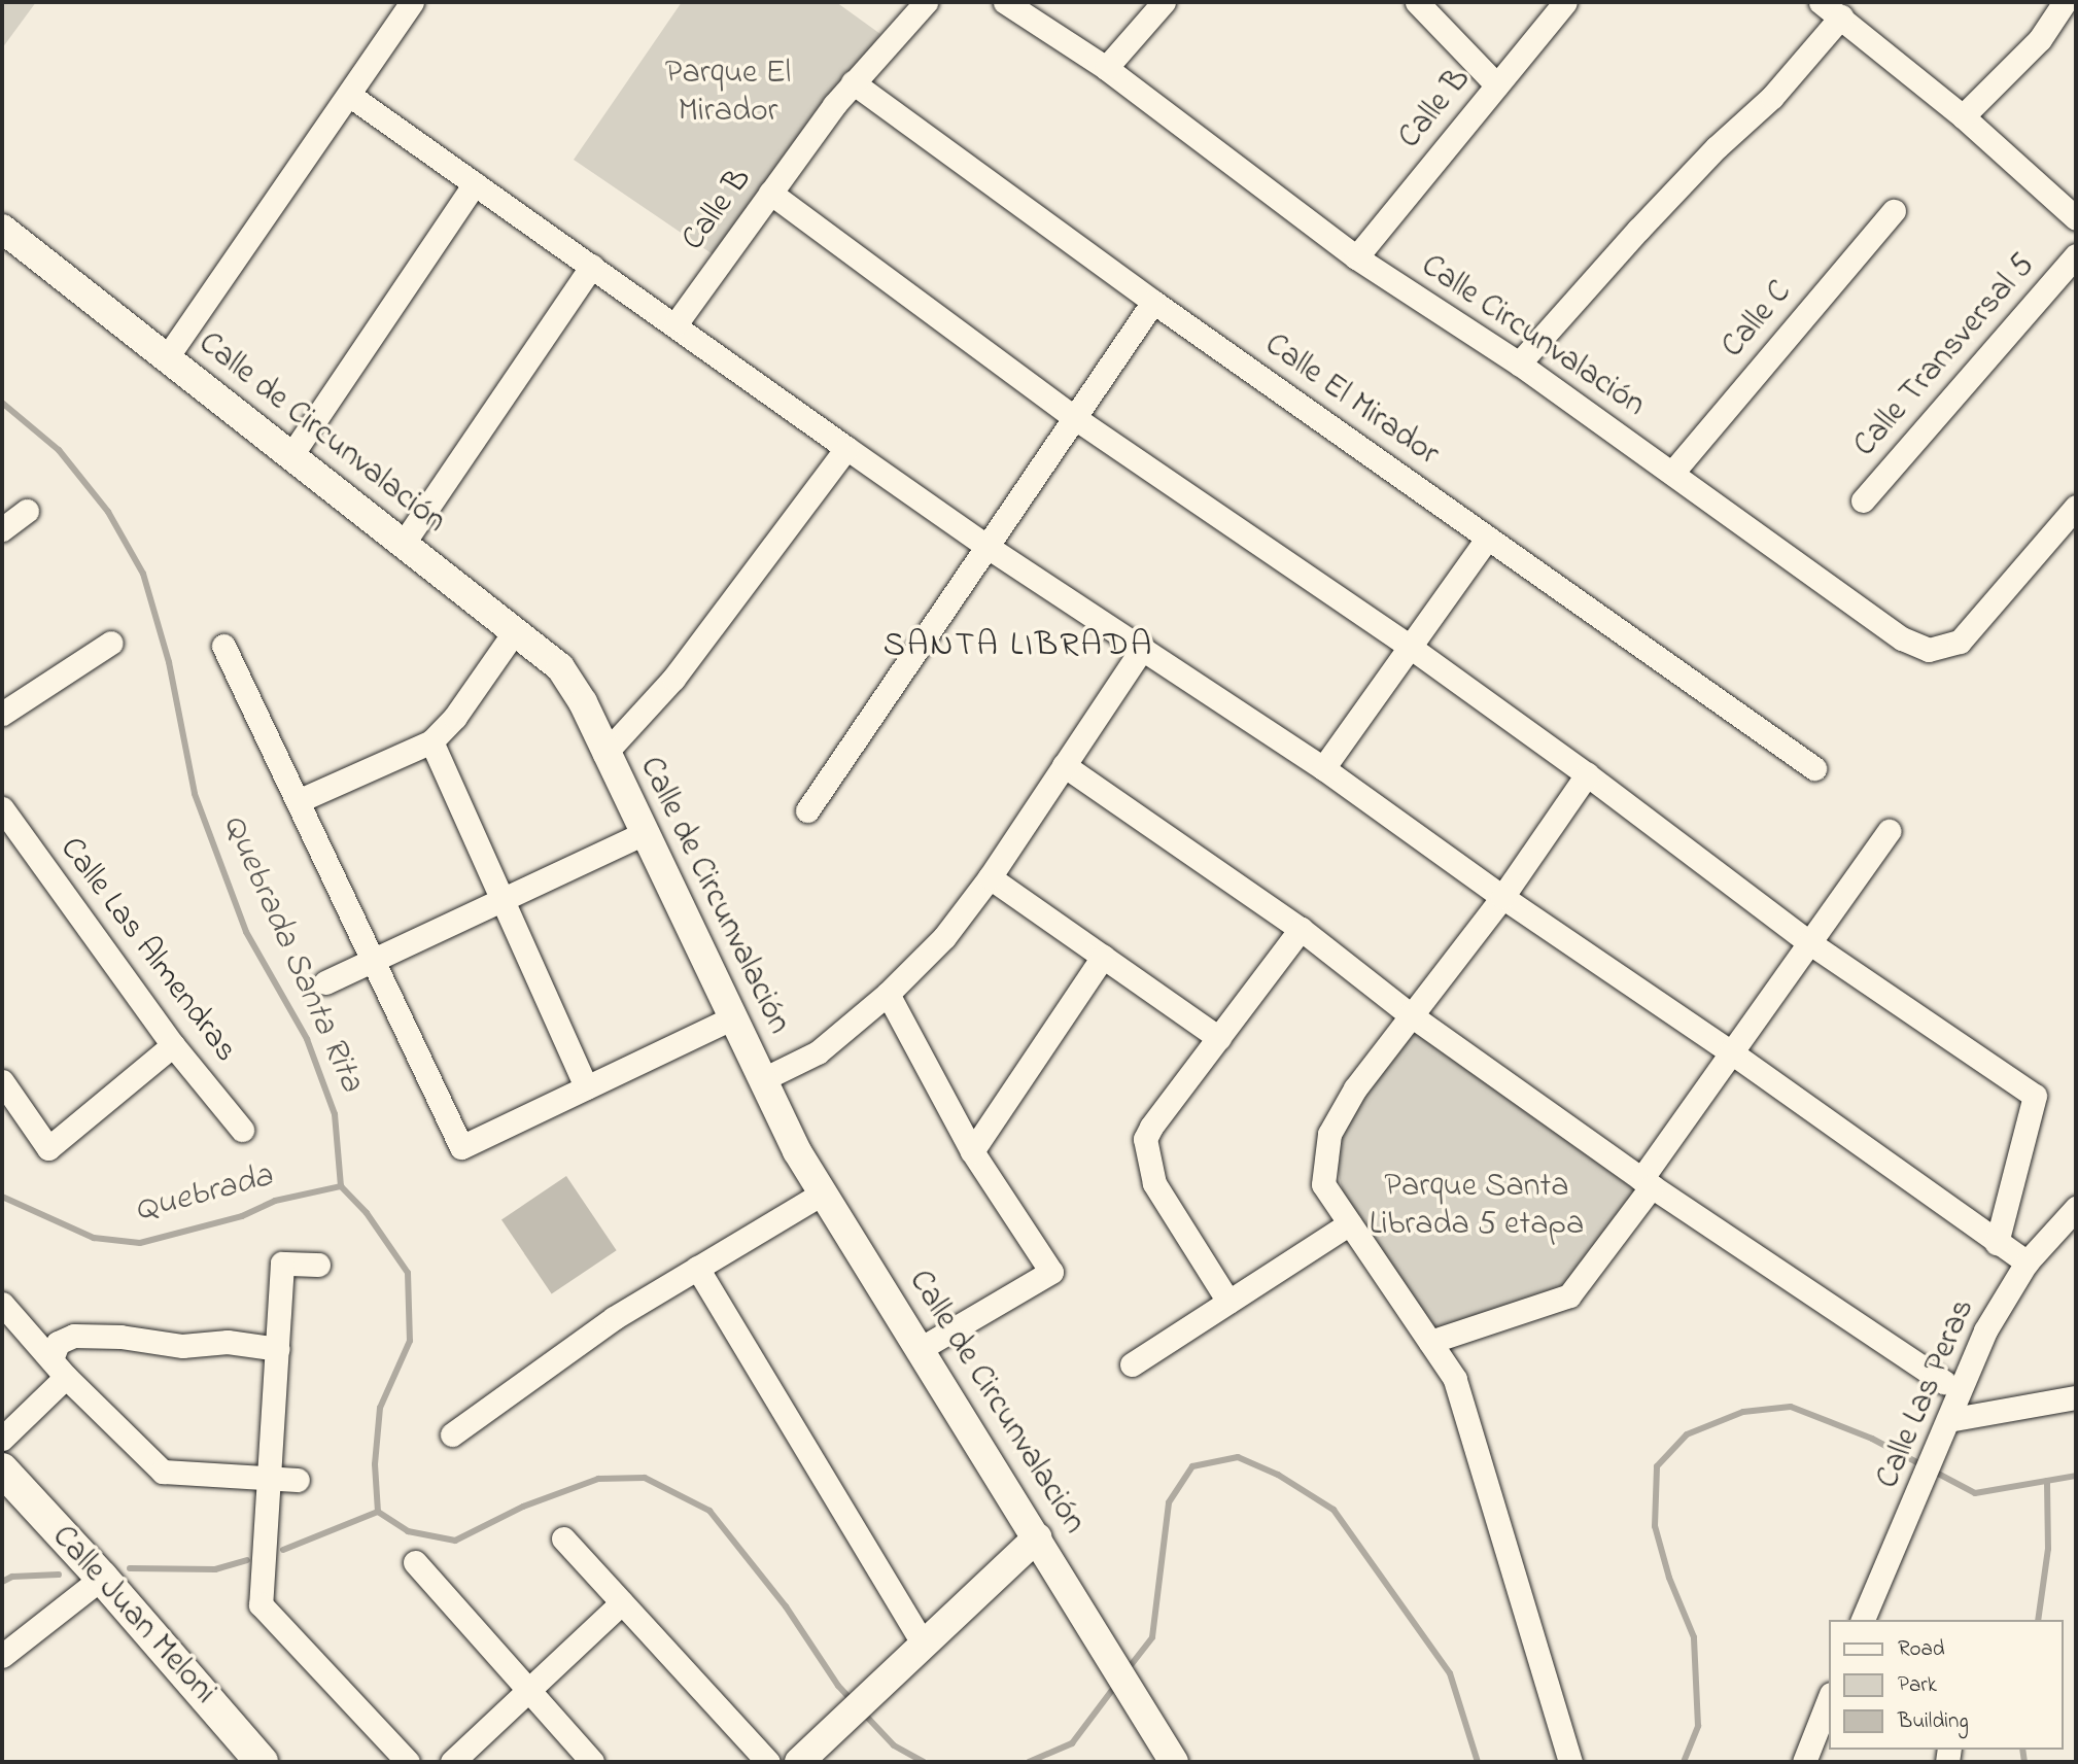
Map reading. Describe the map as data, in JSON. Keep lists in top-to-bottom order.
{
  "streets": {
    "main road": ["Calle Juan Meloni"],
    "street": [
      "Calle B",
      "Calle C",
      "Calle Circunvalación",
      "Calle Transversal 5",
      "Calle El Mirador",
      "Calle de Circunvalación",
      "Calle Las Almendras",
      "Calle Las Peras"
    ]
  },
  "crossings": [
    ["Calle B", "Calle Circunvalación"],
    ["Calle B", "Calle El Mirador"],
    ["Calle C", "Calle Circunvalación"]
  ],
  "districts": ["SANTA LIBRADA"],
  "water": ["Quebrada Santa Rita", "Quebrada"],
  "parks": ["Parque El Mirador", "Parque Santa Librada 5 etapa"],
  "legend": ["Road", "Park", "Building"]
}
